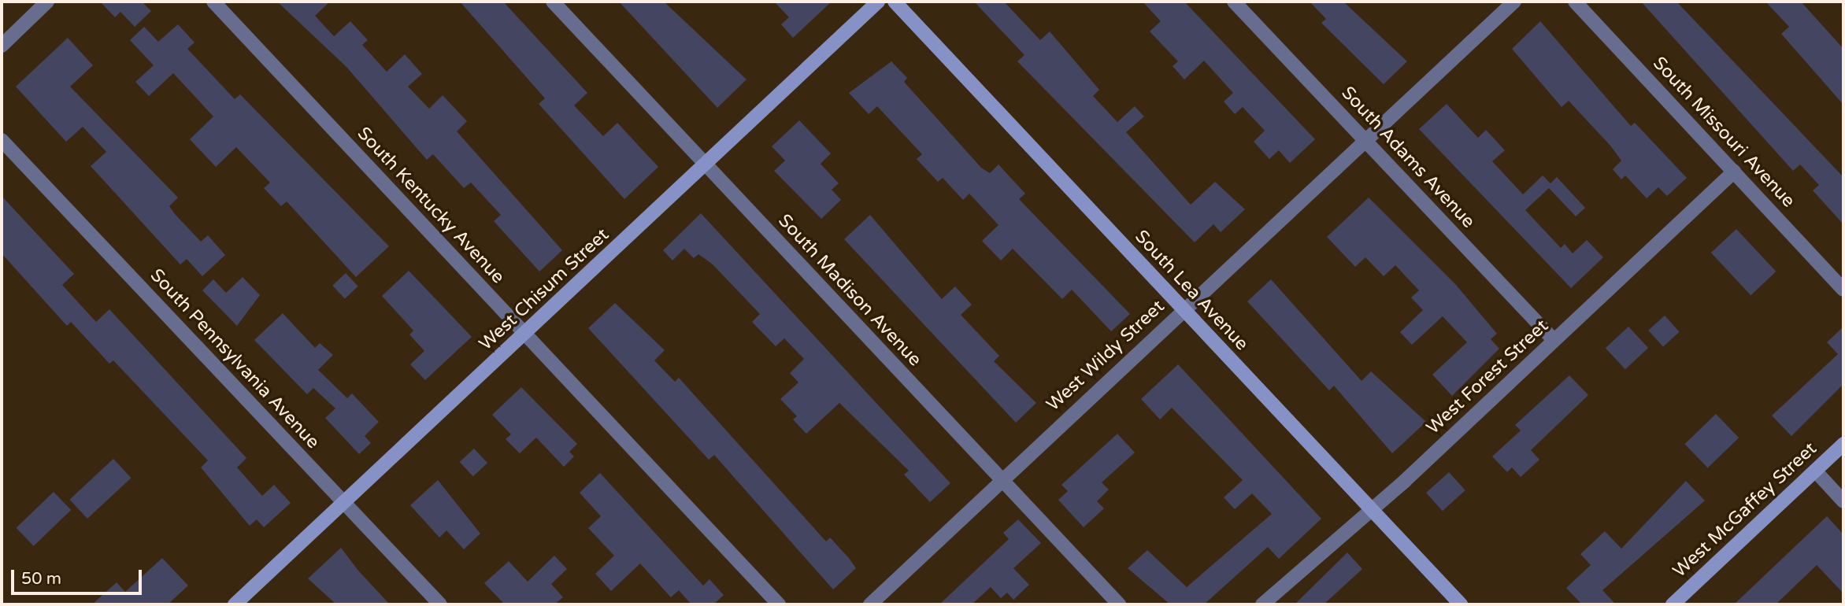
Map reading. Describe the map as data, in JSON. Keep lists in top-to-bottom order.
{
  "streets": {
    "street": [
      "South Missouri Avenue",
      "South Adams Avenue",
      "South Kentucky Avenue",
      "West Chisum Street",
      "South Madison Avenue",
      "South Lea Avenue",
      "West Wildy Street",
      "South Pennsylvania Avenue",
      "West Forest Street",
      "West McGaffey Street"
    ]
  },
  "crossings": [
    ["South Missouri Avenue", "West Forest Street"],
    ["South Adams Avenue", "West Wildy Street"],
    ["South Adams Avenue", "West Forest Street"],
    ["South Kentucky Avenue", "West Chisum Street"],
    ["West Chisum Street", "South Madison Avenue"],
    ["West Chisum Street", "South Pennsylvania Avenue"],
    ["South Madison Avenue", "West Wildy Street"],
    ["South Lea Avenue", "West Wildy Street"],
    ["South Lea Avenue", "West Forest Street"]
  ],
  "scale_bar": "50 m"
}
